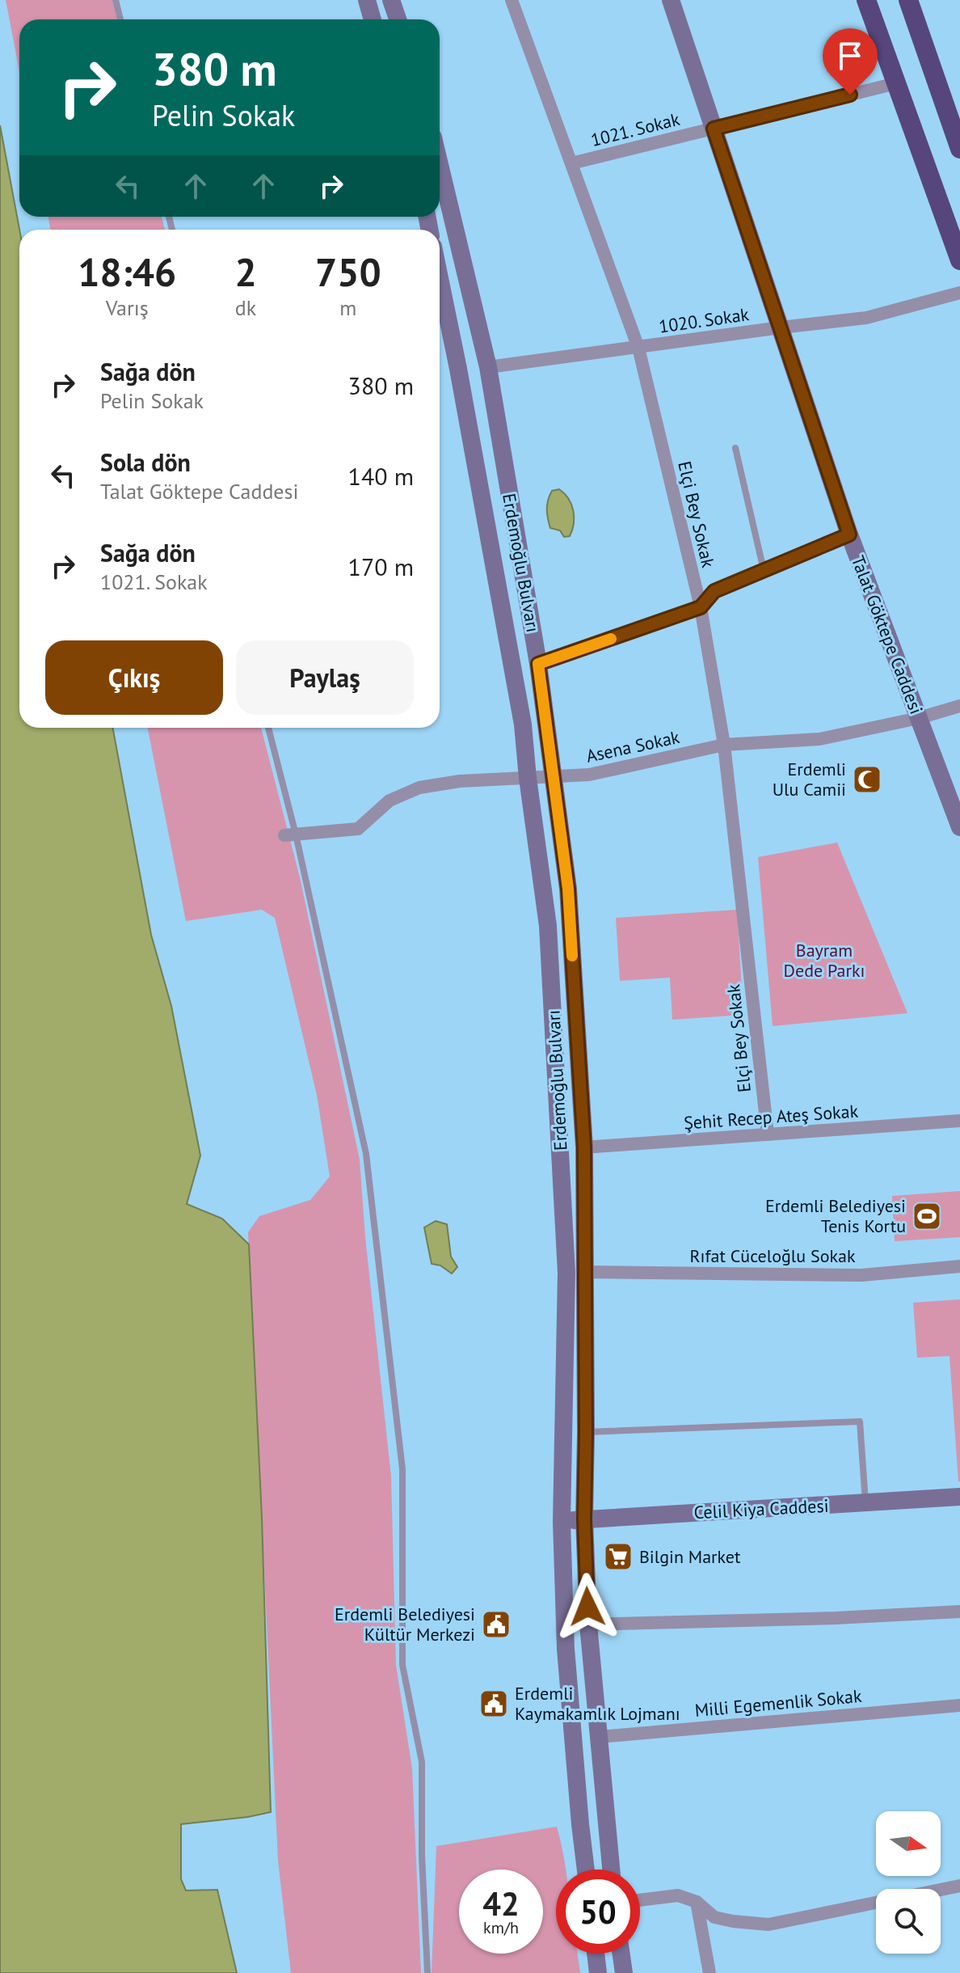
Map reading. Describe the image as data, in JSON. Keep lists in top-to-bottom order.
{
  "streets": {
    "main road": ["Erdemoğlu Bulvarı", "Talat Göktepe Caddesi", "Celil Kiya Caddesi"],
    "street": [
      "1021. Sokak",
      "1020. Sokak",
      "Elçi Bey Sokak",
      "Asena Sokak",
      "Şehit Recep Ateş Sokak",
      "Rıfat Cüceloğlu Sokak",
      "Milli Egemenlik Sokak"
    ]
  },
  "crossings": [
    ["1021. Sokak", "Elçi Bey Sokak"],
    ["1021. Sokak", "Talat Göktepe Caddesi"],
    ["1020. Sokak", "Elçi Bey Sokak"],
    ["1020. Sokak", "Erdemoğlu Bulvarı"],
    ["1020. Sokak", "Talat Göktepe Caddesi"],
    ["Elçi Bey Sokak", "Asena Sokak"],
    ["Elçi Bey Sokak", "Şehit Recep Ateş Sokak"],
    ["Erdemoğlu Bulvarı", "Asena Sokak"],
    ["Erdemoğlu Bulvarı", "Şehit Recep Ateş Sokak"],
    ["Erdemoğlu Bulvarı", "Rıfat Cüceloğlu Sokak"],
    ["Erdemoğlu Bulvarı", "Celil Kiya Caddesi"],
    ["Erdemoğlu Bulvarı", "Milli Egemenlik Sokak"],
    ["Talat Göktepe Caddesi", "Asena Sokak"]
  ],
  "parks": ["Bayram Dede Parkı"],
  "places": {
    "mosque": ["Erdemli Ulu Camii"],
    "sports": ["Erdemli Belediyesi Tenis Kortu"],
    "supermarket": ["Bilgin Market"],
    "public building": ["Erdemli Belediyesi Kültür Merkezi", "Erdemli Kaymakamlık Lojmanı"]
  },
  "north": "right",
  "page": {
    "turn": ["380 m", "Pelin Sokak"],
    "eta": [
      "18:46",
      "Varış",
      "2",
      "dk",
      "750",
      "m"
    ],
    "list": [
      {
        "name": "Sağa dön",
        "note": "Pelin Sokak",
        "value": "380 m"
      },
      {
        "name": "Sola dön",
        "note": "Talat Göktepe Caddesi",
        "value": "140 m"
      },
      {
        "name": "Sağa dön",
        "note": "1021. Sokak",
        "value": "170 m"
      }
    ],
    "buttons": ["Çıkış", "Paylaş"],
    "speed": "42 km/h",
    "limit": "50"
  }
}
